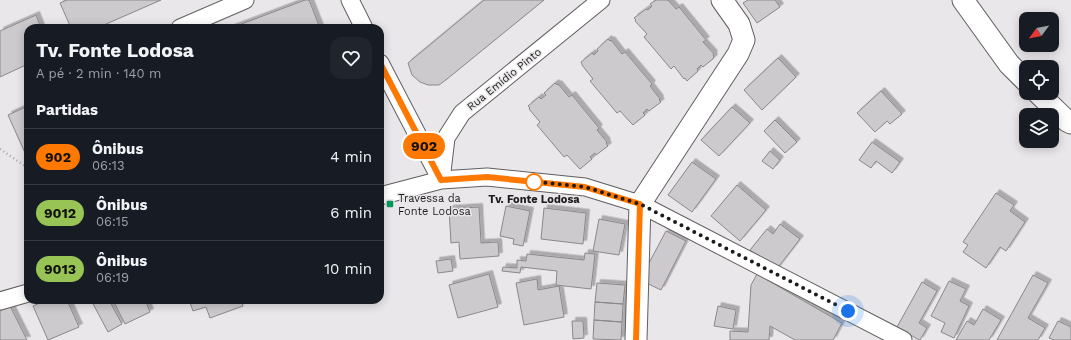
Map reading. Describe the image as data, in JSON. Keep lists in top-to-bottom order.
{
  "streets": {
    "street": ["Rua Emídio Pinto"]
  },
  "places": {
    "other": ["Tv. Fonte Lodosa"],
    "transit": ["Travessa da Fonte Lodosa"]
  },
  "lines": ["bus line 902"],
  "north": "bottom left",
  "page": {
    "on_map": "902",
    "heading": [
      ["Tv. Fonte Lodosa", "A pé · 2 min · 140 m"],
      "Partidas"
    ],
    "list": [
      {
        "mark": "902",
        "name": "Ônibus",
        "note": "06:13",
        "value": "4 min"
      },
      {
        "mark": "9012",
        "name": "Ônibus",
        "note": "06:15",
        "value": "6 min"
      },
      {
        "mark": "9013",
        "name": "Ônibus",
        "note": "06:19",
        "value": "10 min"
      }
    ]
  }
}
